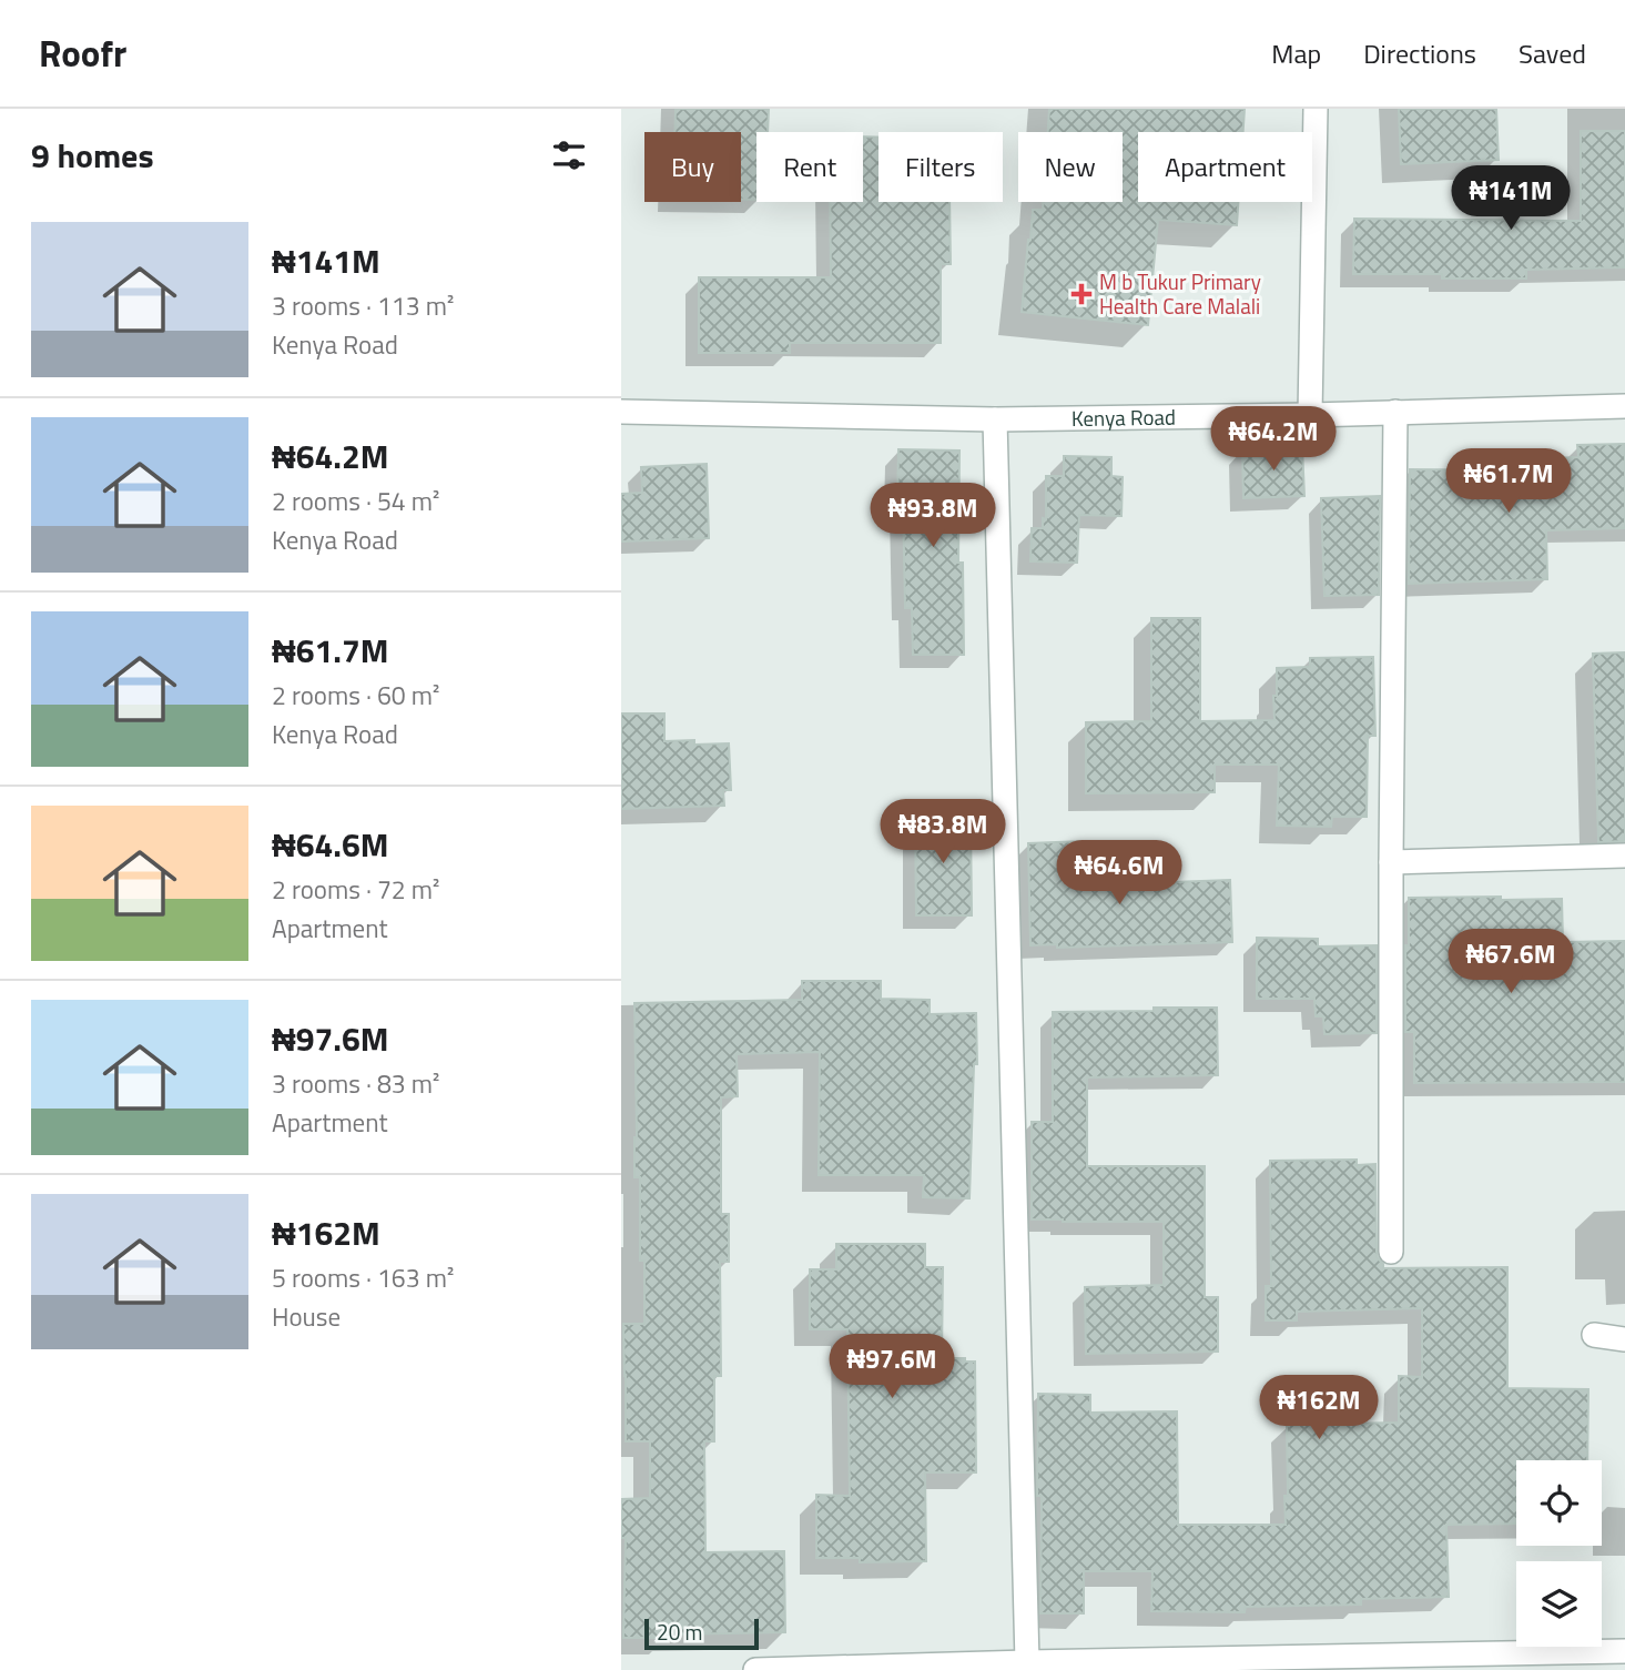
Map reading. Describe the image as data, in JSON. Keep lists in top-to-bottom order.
{
  "streets": {
    "street": ["Kenya Road"]
  },
  "places": {
    "health": ["M b Tukur Primary Health Care Malali"]
  },
  "scale_bar": "20 m",
  "page": {
    "header": "Roofr",
    "nav": ["Map", "Directions", "Saved"],
    "heading": "9 homes",
    "chip": [
      "Buy",
      "Rent",
      "Filters",
      "New",
      "Apartment"
    ],
    "price": [
      "₦141M",
      "₦64.2M",
      "₦61.7M",
      "₦93.8M",
      "₦83.8M",
      "₦64.6M",
      "₦67.6M",
      "₦97.6M",
      "₦162M"
    ],
    "list": [
      {
        "name": "₦141M",
        "note": "3 rooms · 113 m² · Kenya Road"
      },
      {
        "name": "₦64.2M",
        "note": "2 rooms · 54 m² · Kenya Road"
      },
      {
        "name": "₦61.7M",
        "note": "2 rooms · 60 m² · Kenya Road"
      },
      {
        "name": "₦64.6M",
        "note": "2 rooms · 72 m² · Apartment"
      },
      {
        "name": "₦97.6M",
        "note": "3 rooms · 83 m² · Apartment"
      },
      {
        "name": "₦162M",
        "note": "5 rooms · 163 m² · House"
      }
    ],
    "scale": "20 m"
  }
}
